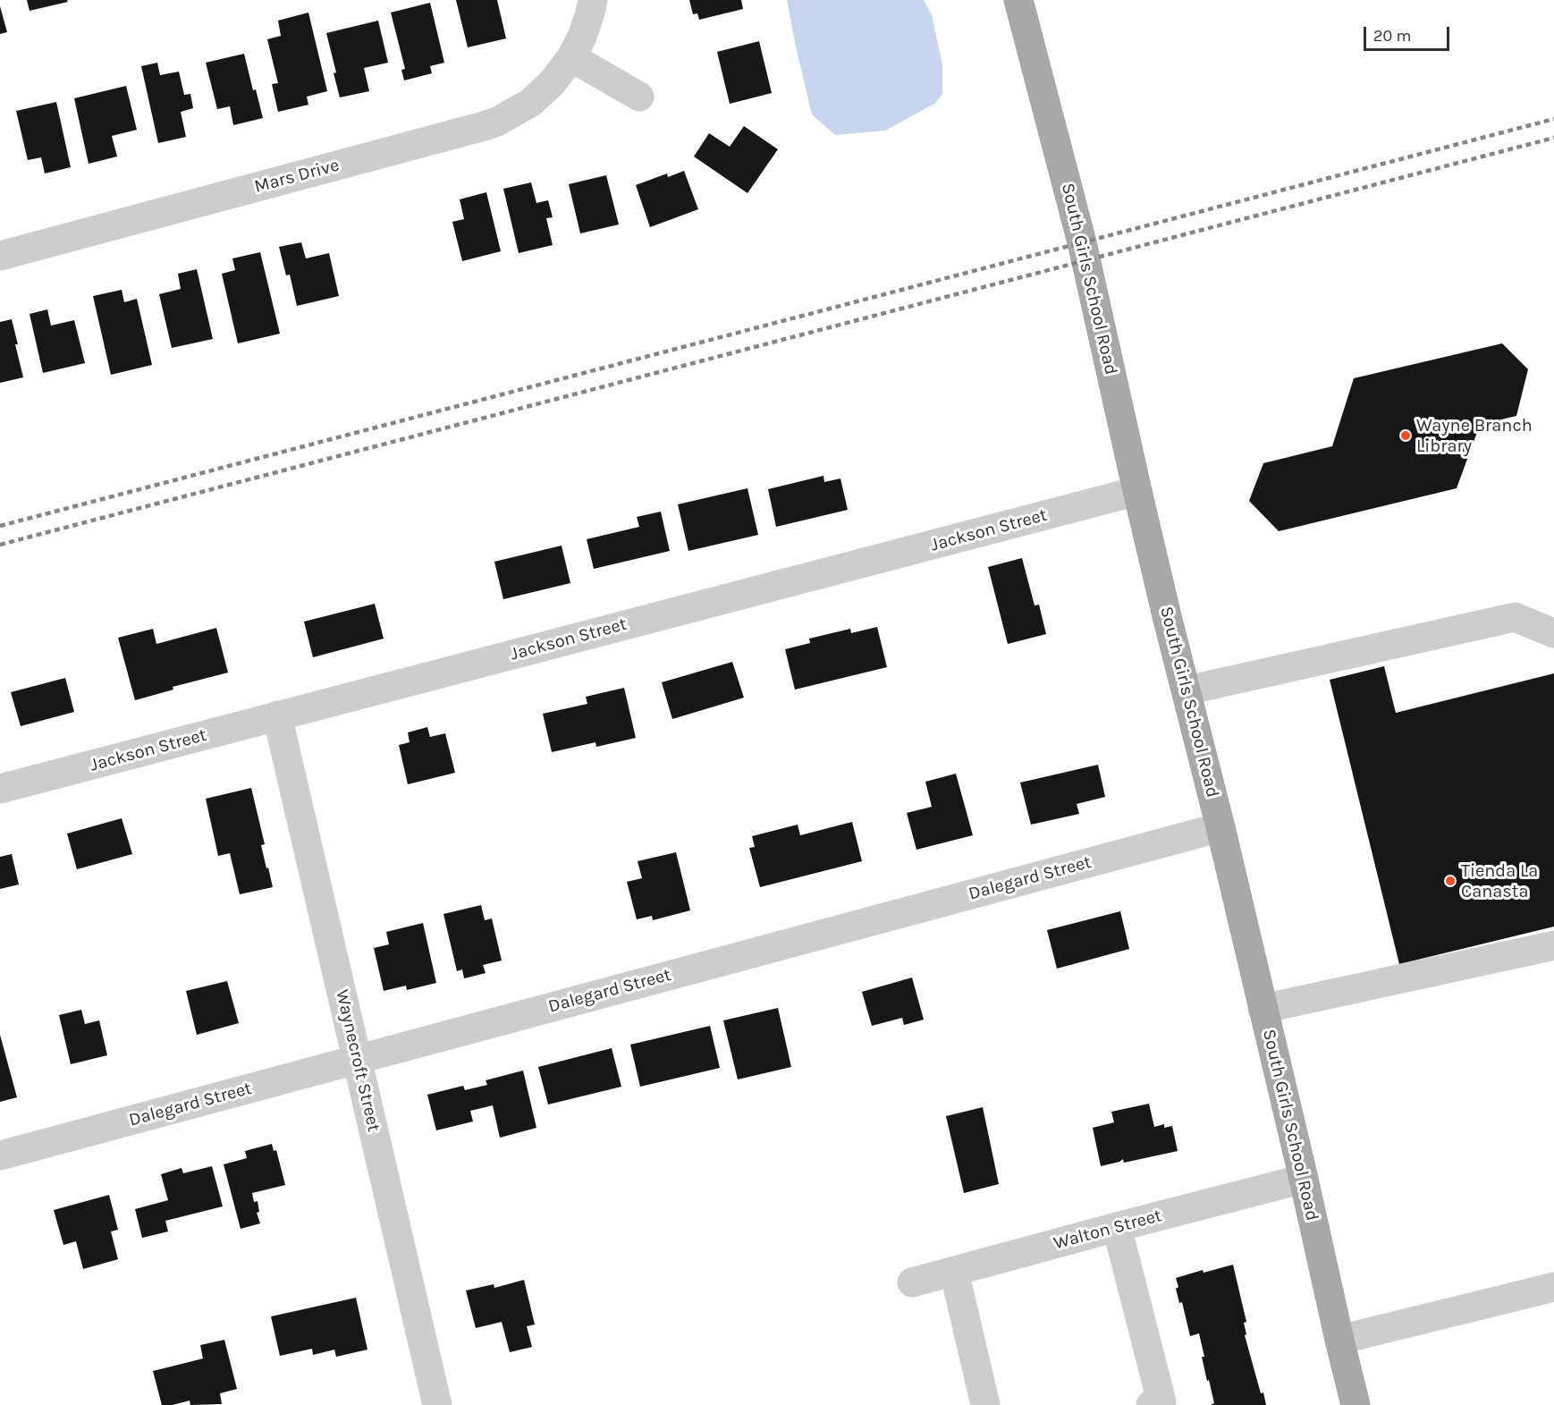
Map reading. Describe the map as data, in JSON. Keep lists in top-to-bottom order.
{
  "streets": {
    "main road": ["South Girls School Road"],
    "street": [
      "Mars Drive",
      "Jackson Street",
      "Dalegard Street",
      "Waynecroft Street",
      "Walton Street"
    ]
  },
  "crossings": [
    ["South Girls School Road", "Jackson Street"],
    ["South Girls School Road", "Dalegard Street"],
    ["South Girls School Road", "Walton Street"],
    ["Jackson Street", "Waynecroft Street"],
    ["Dalegard Street", "Waynecroft Street"]
  ],
  "places": ["Wayne Branch Library", "Tienda La Canasta"],
  "scale_bar": "20 m"
}
